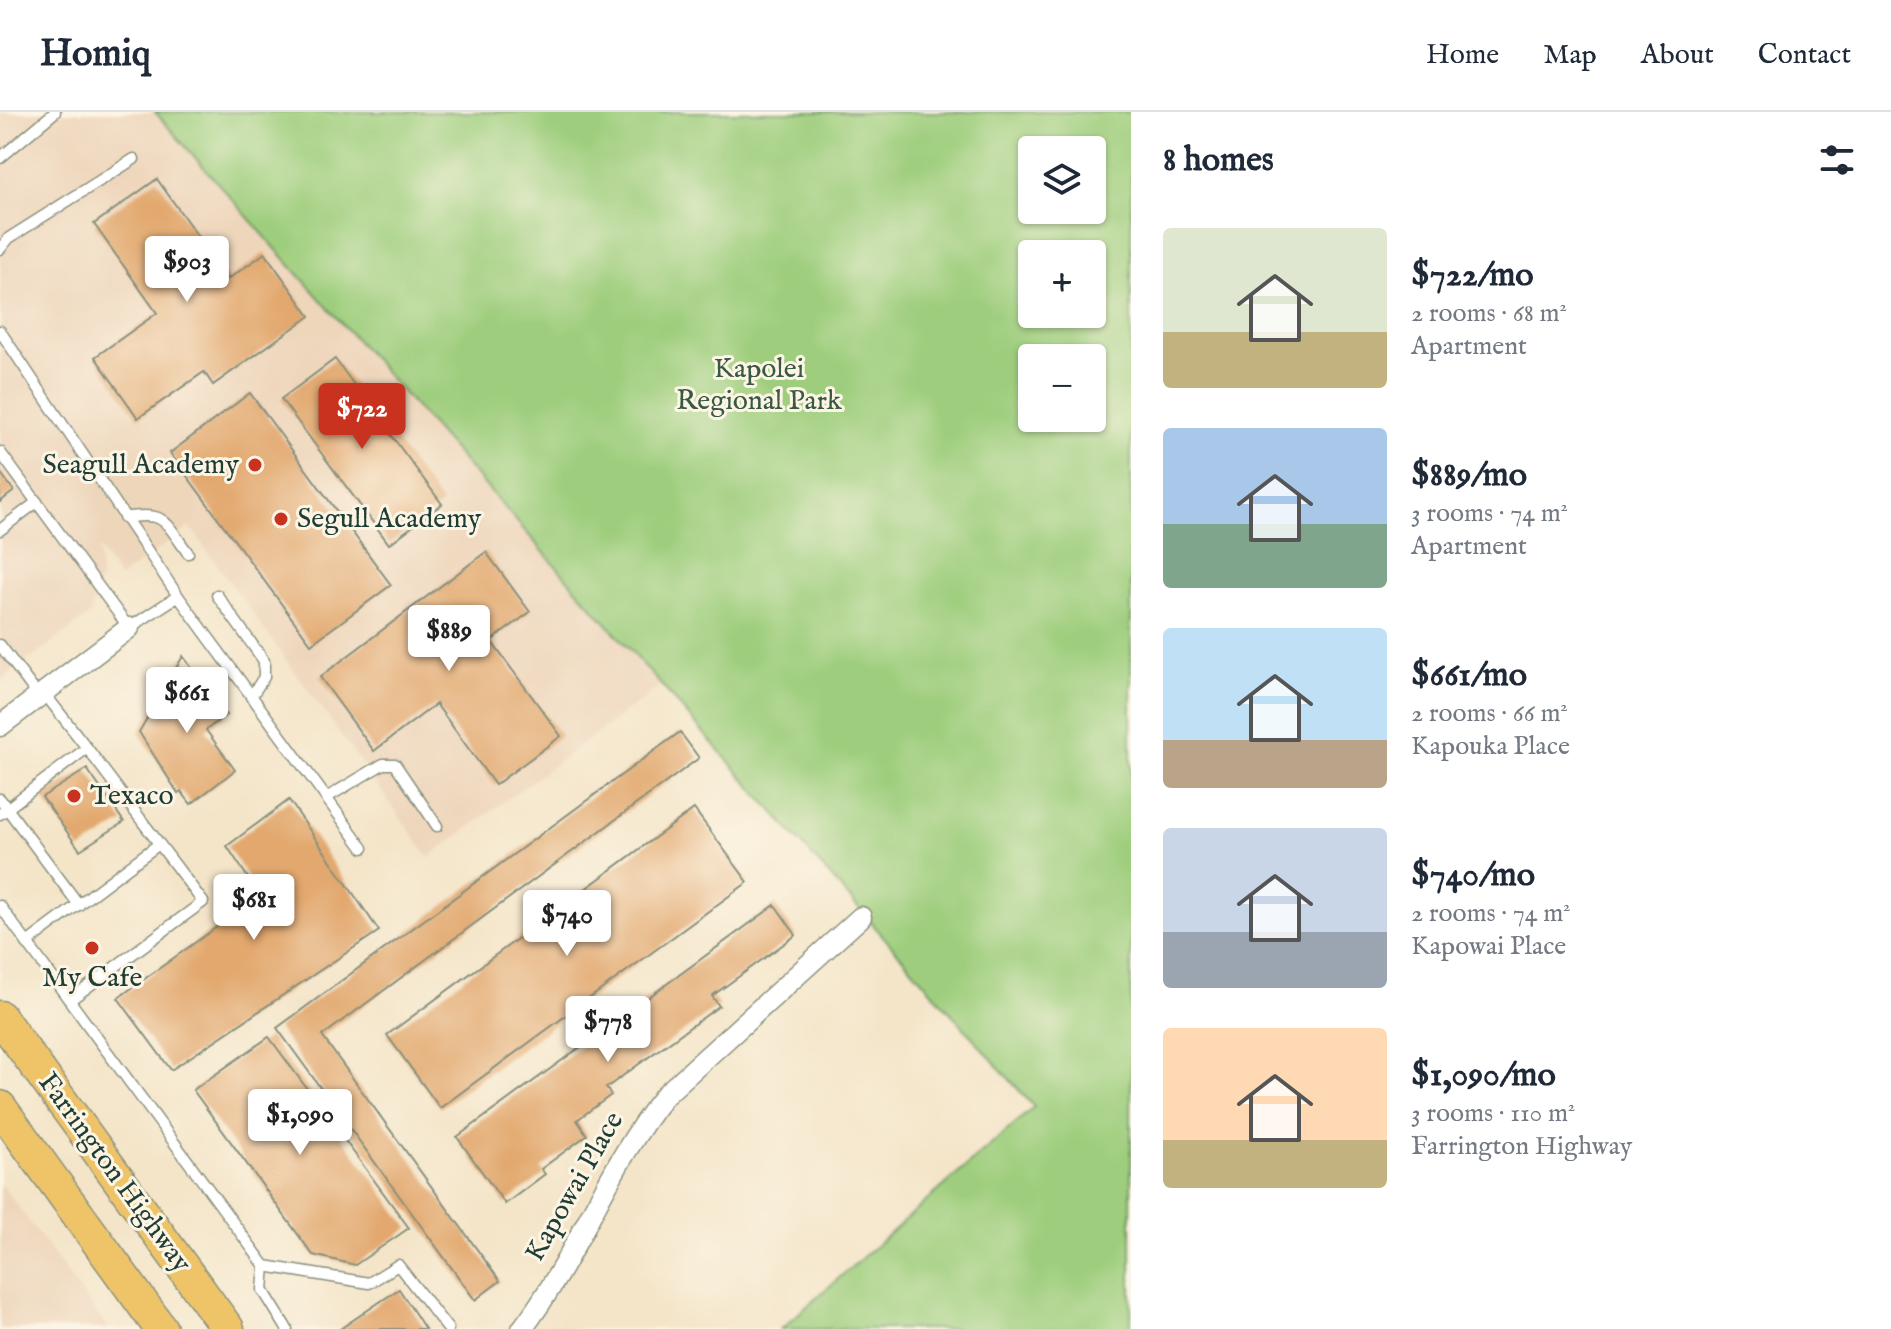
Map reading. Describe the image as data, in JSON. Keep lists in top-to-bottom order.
{
  "streets": {
    "main road": ["Farrington Highway"],
    "street": ["Kapowai Place"]
  },
  "parks": ["Kapolei Regional Park"],
  "places": [
    "Seagull Academy",
    "Segull Academy",
    "Texaco",
    "My Cafe"
  ],
  "page": {
    "header": "Homiq",
    "nav": [
      "Home",
      "Map",
      "About",
      "Contact"
    ],
    "heading": "8 homes",
    "map_buttons": ["+", "−"],
    "list": [
      {
        "name": "$722/mo",
        "note": "2 rooms · 68 m² · Apartment"
      },
      {
        "name": "$889/mo",
        "note": "3 rooms · 74 m² · Apartment"
      },
      {
        "name": "$661/mo",
        "note": "2 rooms · 66 m² · Kapouka Place"
      },
      {
        "name": "$740/mo",
        "note": "2 rooms · 74 m² · Kapowai Place"
      },
      {
        "name": "$1,090/mo",
        "note": "3 rooms · 110 m² · Farrington Highway"
      }
    ],
    "price": [
      "$903",
      "$722",
      "$889",
      "$661",
      "$681",
      "$740",
      "$778",
      "$1,090"
    ]
  }
}
